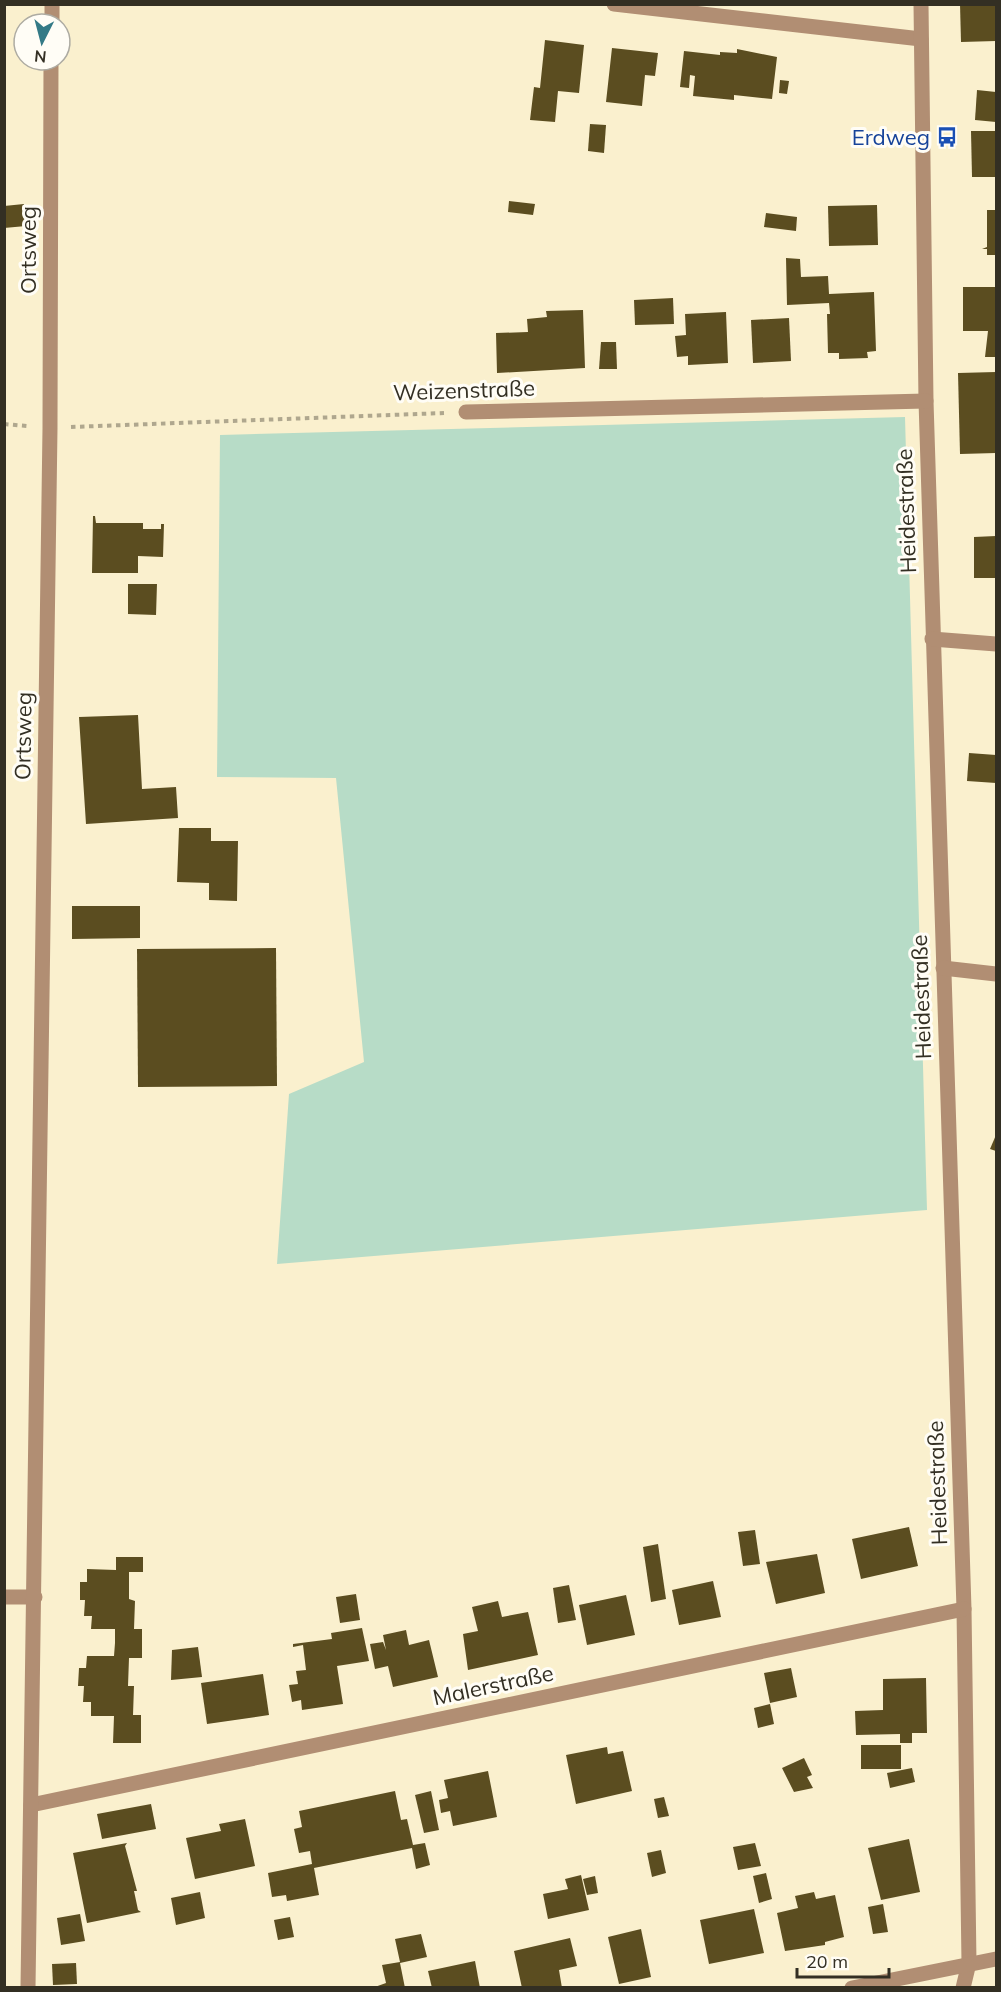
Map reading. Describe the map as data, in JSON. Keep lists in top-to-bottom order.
{
  "streets": {
    "street": [
      "Ortsweg",
      "Weizenstraße",
      "Heidestraße",
      "Malerstraße"
    ]
  },
  "crossings": [
    ["Ortsweg", "Weizenstraße"],
    ["Ortsweg", "Malerstraße"],
    ["Weizenstraße", "Heidestraße"],
    ["Heidestraße", "Malerstraße"]
  ],
  "places": {
    "bus stop": ["Erdweg"]
  },
  "scale_bar": "20 m",
  "north": "bottom"
}
